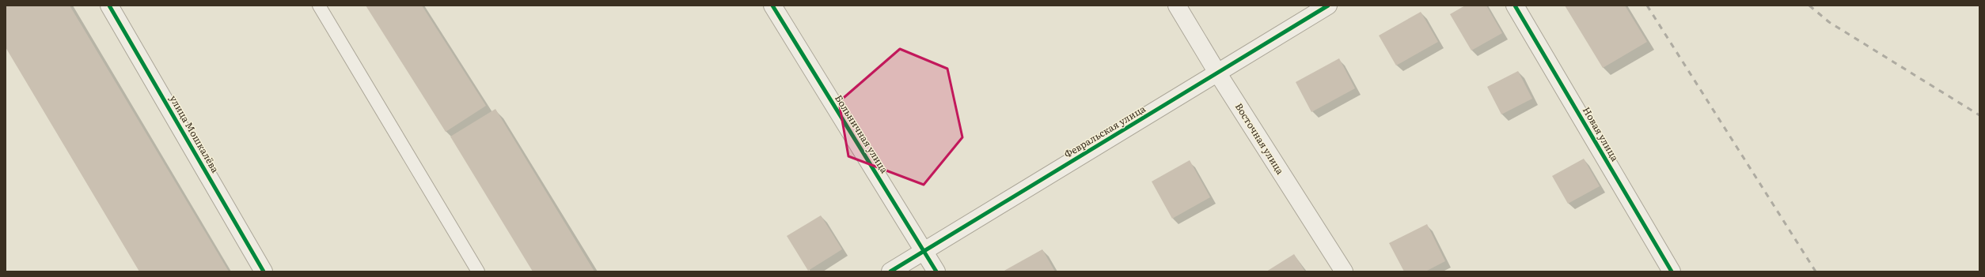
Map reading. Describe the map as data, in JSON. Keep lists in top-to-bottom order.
{
  "streets": {
    "street": [
      "Февральская улица",
      "улица Мошкалёва",
      "Больничная улица",
      "Новая улица",
      "Восточная улица"
    ]
  },
  "crossings": [
    ["Февральская улица", "Больничная улица"],
    ["Февральская улица", "Восточная улица"]
  ]
}
